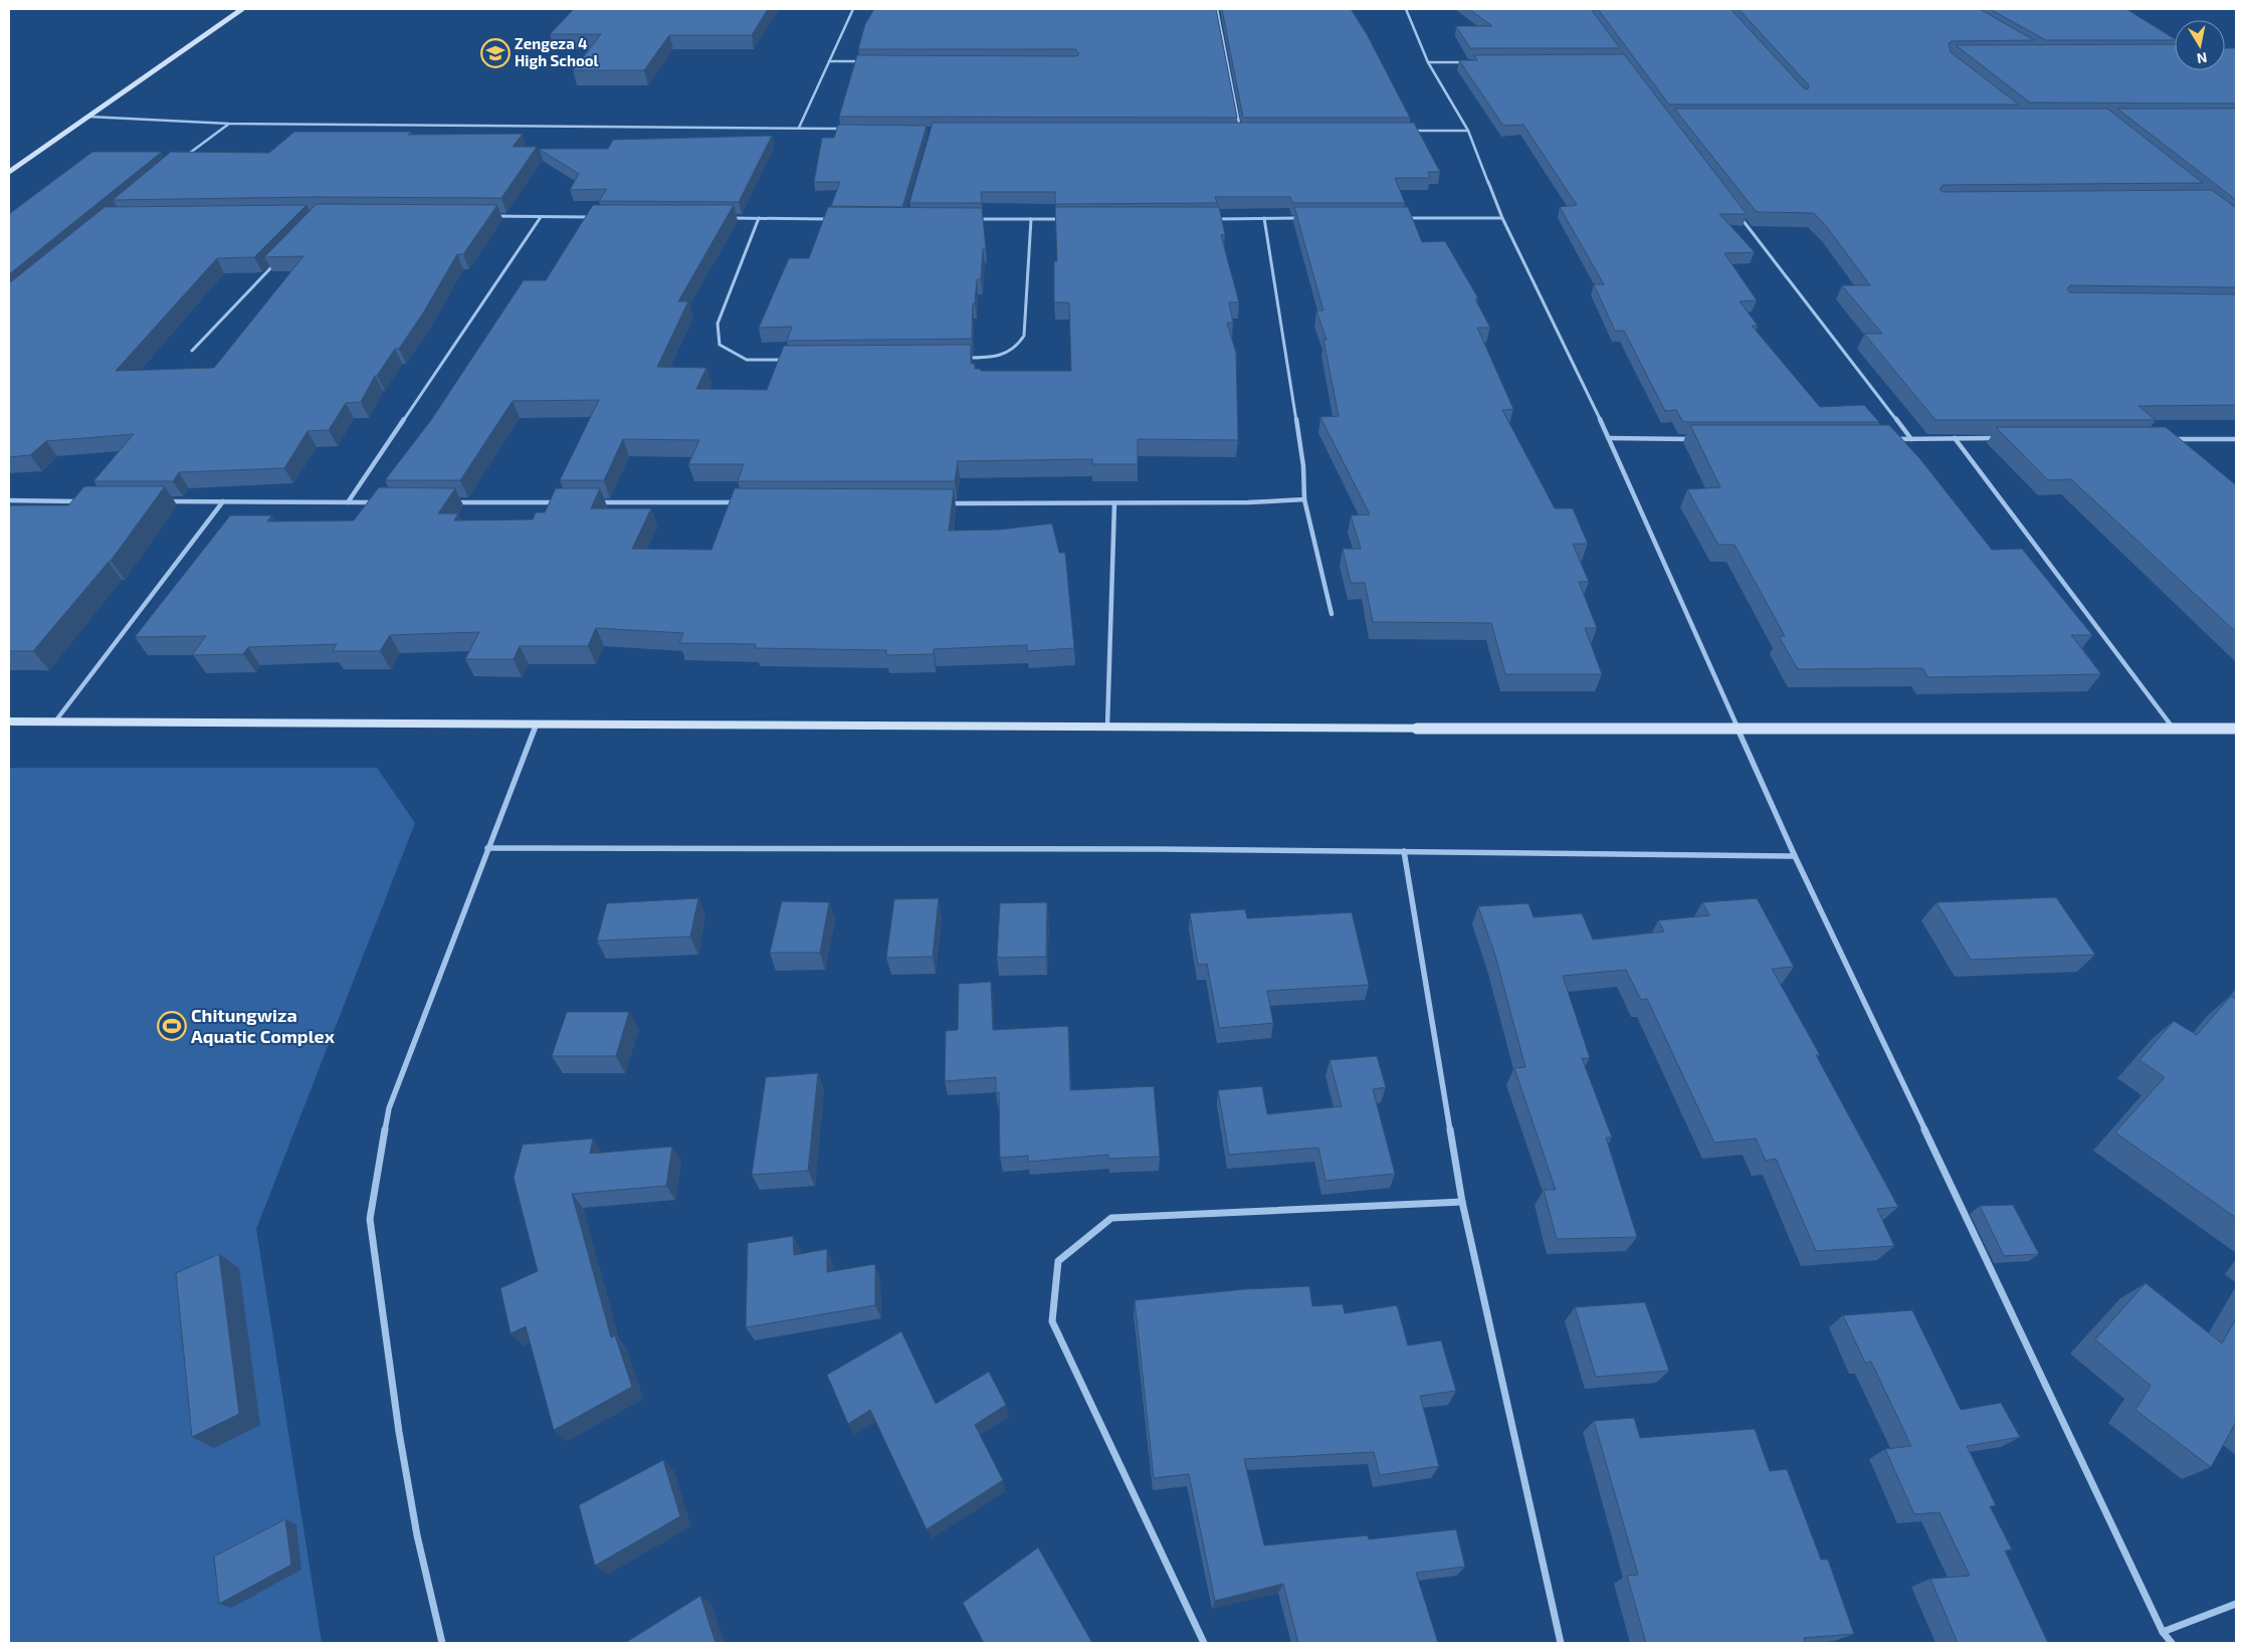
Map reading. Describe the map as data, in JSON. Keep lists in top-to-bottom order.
{
  "places": {
    "school or university": ["Zengeza 4 High School"],
    "sports": ["Chitungwiza Aquatic Complex"]
  },
  "north": "bottom"
}
